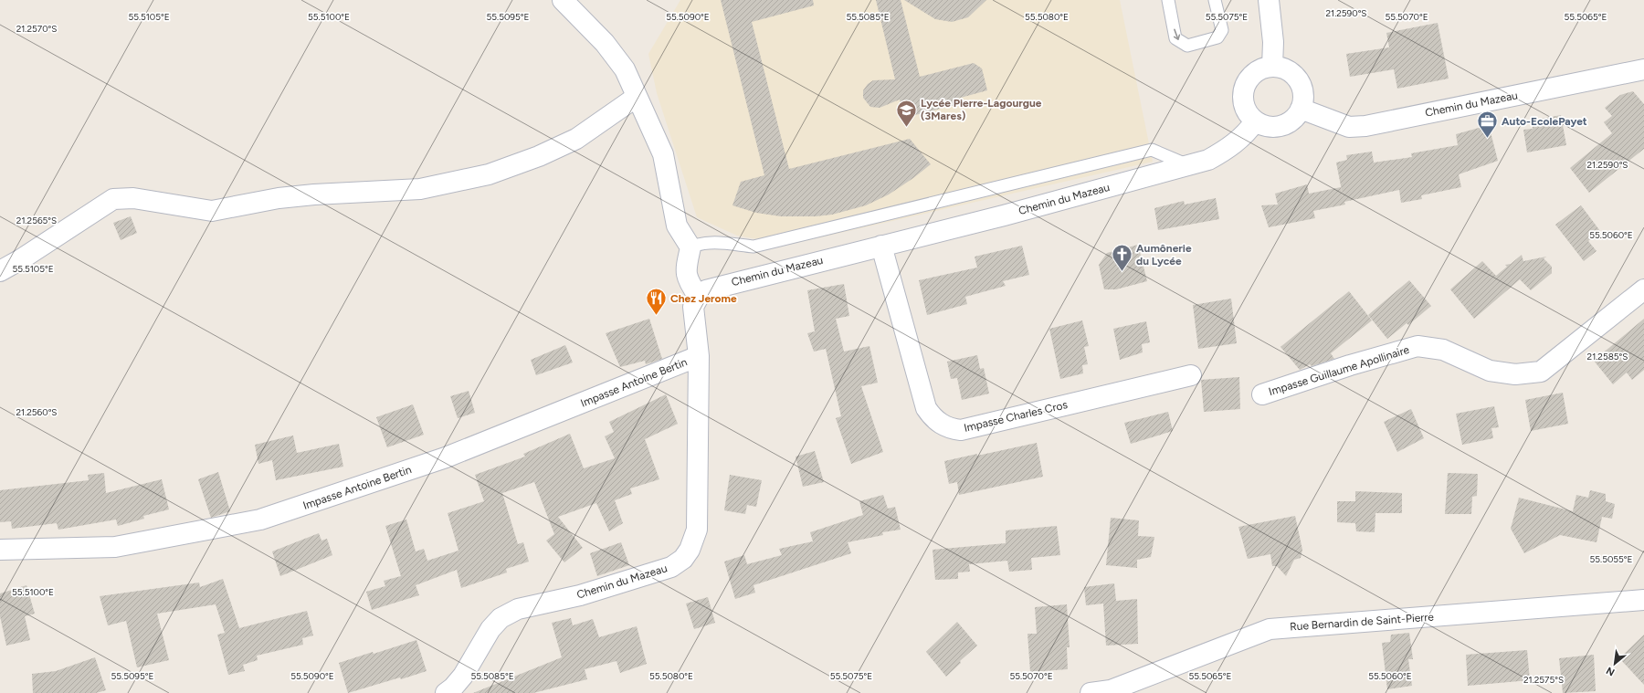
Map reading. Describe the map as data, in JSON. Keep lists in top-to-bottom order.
{
  "streets": {
    "street": [
      "Chemin du Mazeau",
      "Impasse Guillaume Apollinaire",
      "Impasse Antoine Bertin",
      "Impasse Charles Cros",
      "Rue Bernardin de Saint-Pierre"
    ]
  },
  "crossings": [
    ["Chemin du Mazeau", "Impasse Antoine Bertin"],
    ["Chemin du Mazeau", "Impasse Charles Cros"]
  ],
  "places": {
    "school or university": ["Lycée Pierre-Lagourgue (3Mares)"],
    "office": ["Auto-EcolePayet"],
    "church": ["Aumônerie du Lycée"],
    "restaurant": ["Chez Jerome"]
  },
  "north": "bottom left",
  "coordinates": [
    "21.2590°S",
    "55.5105°E",
    "55.5100°E",
    "55.5095°E",
    "55.5090°E",
    "55.5085°E",
    "55.5080°E",
    "55.5075°E",
    "55.5070°E",
    "55.5065°E",
    "21.2570°S",
    "21.2565°S",
    "55.5060°E",
    "21.2585°S",
    "21.2560°S",
    "55.5055°E",
    "21.2575°S"
  ]
}
